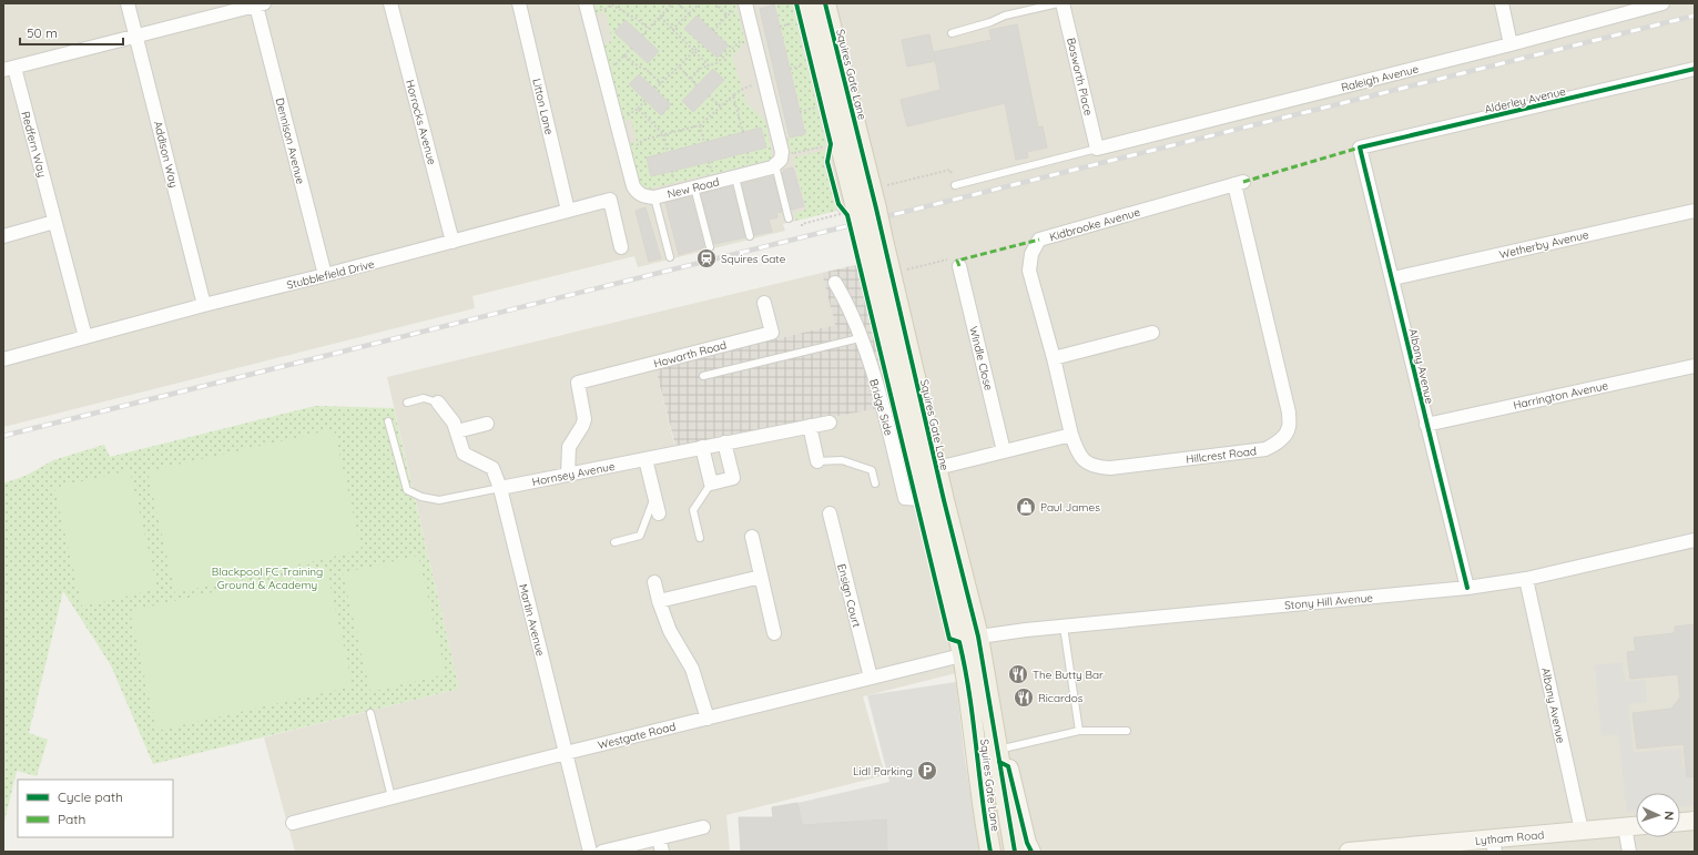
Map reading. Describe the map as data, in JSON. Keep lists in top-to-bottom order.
{
  "streets": {
    "main road": ["Squires Gate Lane", "Lytham Road"],
    "street": [
      "Bosworth Place",
      "Raleigh Avenue",
      "Alderley Avenue",
      "Litton Lane",
      "Horrocks Avenue",
      "Dennison Avenue",
      "Redfern Way",
      "Addison Way",
      "New Road",
      "Kidbrooke Avenue",
      "Wetherby Avenue",
      "Stubblefield Drive",
      "Howarth Road",
      "Windle Close",
      "Albany Avenue",
      "Harrington Avenue",
      "Bridge Side",
      "Hillcrest Road",
      "Hornsey Avenue",
      "Ensign Court",
      "Stony Hill Avenue",
      "Martin Avenue",
      "Westgate Road"
    ]
  },
  "crossings": [
    ["Squires Gate Lane", "Bridge Side"],
    ["Squires Gate Lane", "Stony Hill Avenue"],
    ["Squires Gate Lane", "Westgate Road"],
    ["Bosworth Place", "Raleigh Avenue"],
    ["Alderley Avenue", "Albany Avenue"],
    ["Litton Lane", "Stubblefield Drive"],
    ["Horrocks Avenue", "Stubblefield Drive"],
    ["Dennison Avenue", "Stubblefield Drive"],
    ["Redfern Way", "Stubblefield Drive"],
    ["Addison Way", "Stubblefield Drive"],
    ["Kidbrooke Avenue", "Hillcrest Road"],
    ["Wetherby Avenue", "Albany Avenue"],
    ["Howarth Road", "Hornsey Avenue"],
    ["Albany Avenue", "Harrington Avenue"],
    ["Albany Avenue", "Stony Hill Avenue"],
    ["Albany Avenue", "Lytham Road"],
    ["Hornsey Avenue", "Martin Avenue"],
    ["Ensign Court", "Westgate Road"],
    ["Stony Hill Avenue", "Westgate Road"],
    ["Martin Avenue", "Westgate Road"]
  ],
  "parks": ["Blackpool FC Training Ground & Academy"],
  "places": {
    "station": ["Squires Gate"],
    "shop": ["Paul James"],
    "restaurant": ["The Butty Bar", "Ricardos"],
    "parking": ["Lidl Parking"]
  },
  "legend": ["Cycle path", "Path"],
  "scale_bar": "50 m",
  "north": "right"
}
